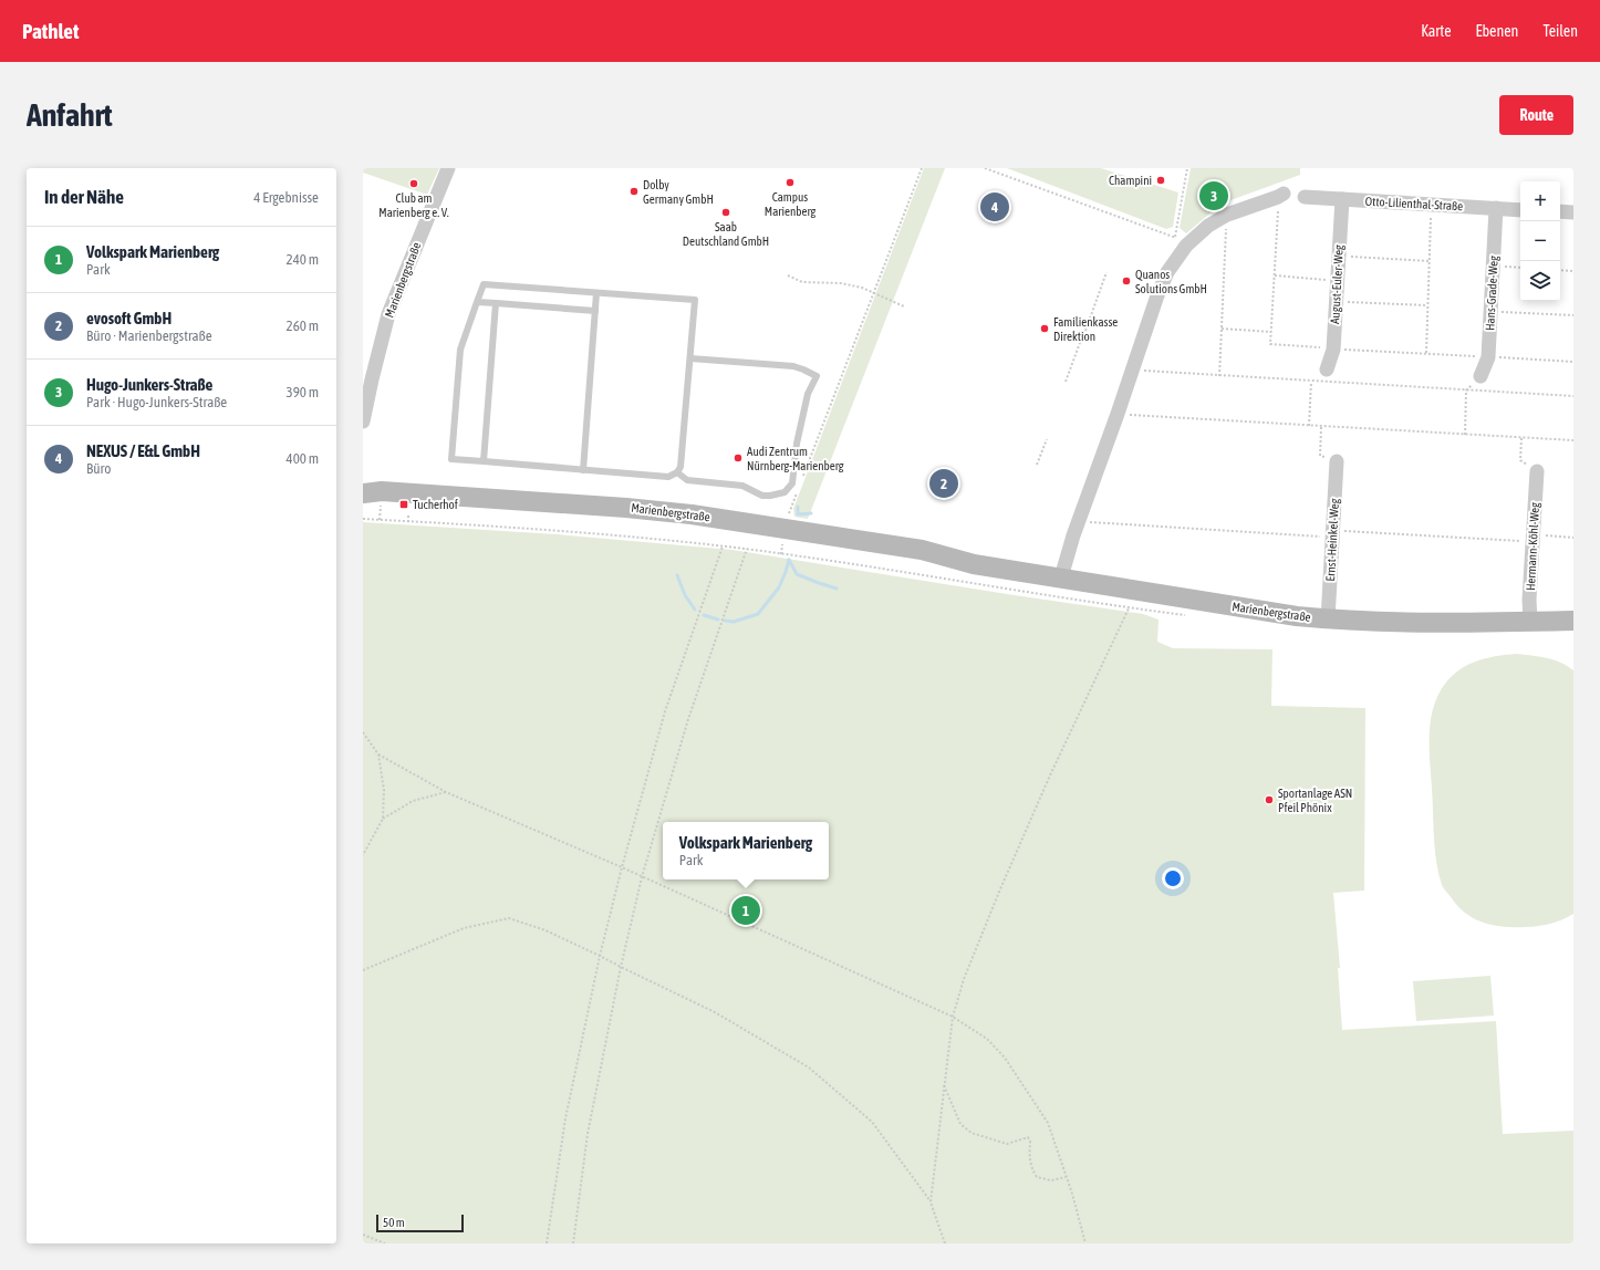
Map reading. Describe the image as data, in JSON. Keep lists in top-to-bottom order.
{
  "streets": {
    "main road": ["Marienbergstraße"],
    "street": [
      "Otto-Lilienthal-Straße",
      "August-Euler-Weg",
      "Hans-Grade-Weg",
      "Ernst-Heinkel-Weg",
      "Hermann-Köhl-Weg"
    ]
  },
  "crossings": [
    ["Otto-Lilienthal-Straße", "August-Euler-Weg"],
    ["Otto-Lilienthal-Straße", "Hans-Grade-Weg"],
    ["Marienbergstraße", "Ernst-Heinkel-Weg"],
    ["Marienbergstraße", "Hermann-Köhl-Weg"]
  ],
  "places": {
    "other": [
      "Champini",
      "Campus Marienberg",
      "Club am Marienberg e. V.",
      "Dolby Germany GmbH",
      "Saab Deutschland GmbH",
      "Quanos Solutions GmbH",
      "Familienkasse Direktion",
      "Audi Zentrum Nürnberg-Marienberg",
      "Sportanlage ASN Pfeil Phönix"
    ],
    "transit": ["Tucherhof"]
  },
  "scale_bar": "50 m",
  "page": {
    "header": "Pathlet",
    "nav": ["Karte", "Ebenen", "Teilen"],
    "buttons": "Route",
    "title": "Anfahrt",
    "heading": ["In der Nähe", "4 Ergebnisse"],
    "pins": [
      "3",
      "4",
      "2",
      "1"
    ],
    "map_buttons": ["+", "−"],
    "list": [
      {
        "mark": "1",
        "name": "Volkspark Marienberg",
        "note": "Park",
        "value": "240 m"
      },
      {
        "mark": "2",
        "name": "evosoft GmbH",
        "note": "Büro · Marienbergstraße",
        "value": "260 m"
      },
      {
        "mark": "3",
        "name": "Hugo-Junkers-Straße",
        "note": "Park · Hugo-Junkers-Straße",
        "value": "390 m"
      },
      {
        "mark": "4",
        "name": "NEXUS / E&L GmbH",
        "note": "Büro",
        "value": "400 m"
      }
    ],
    "popup": ["Volkspark Marienberg", "Park"],
    "scale": "50 m"
  }
}
